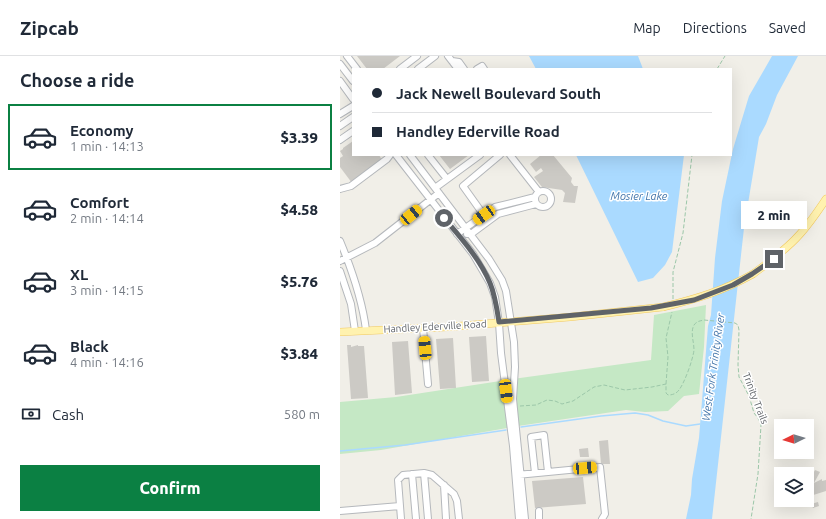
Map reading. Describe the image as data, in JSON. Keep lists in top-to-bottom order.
{
  "streets": {
    "main road": ["Handley Ederville Road"],
    "path": ["Trinity Trails"]
  },
  "water": ["Mosier Lake", "West Fork Trinity River"],
  "north": "left",
  "page": {
    "header": "Zipcab",
    "nav": ["Map", "Directions", "Saved"],
    "heading": "Choose a ride",
    "banner": ["Jack Newell Boulevard South", "Handley Ederville Road"],
    "list": [
      {
        "name": "Economy",
        "note": "1 min · 14:13",
        "value": "$3.39"
      },
      {
        "name": "Comfort",
        "note": "2 min · 14:14",
        "value": "$4.58"
      },
      {
        "name": "XL",
        "note": "3 min · 14:15",
        "value": "$5.76"
      },
      {
        "name": "Black",
        "note": "4 min · 14:16",
        "value": "$3.84"
      }
    ],
    "bubble": "2 min",
    "pay": ["Cash", "580 m"],
    "buttons": "Confirm"
  }
}
